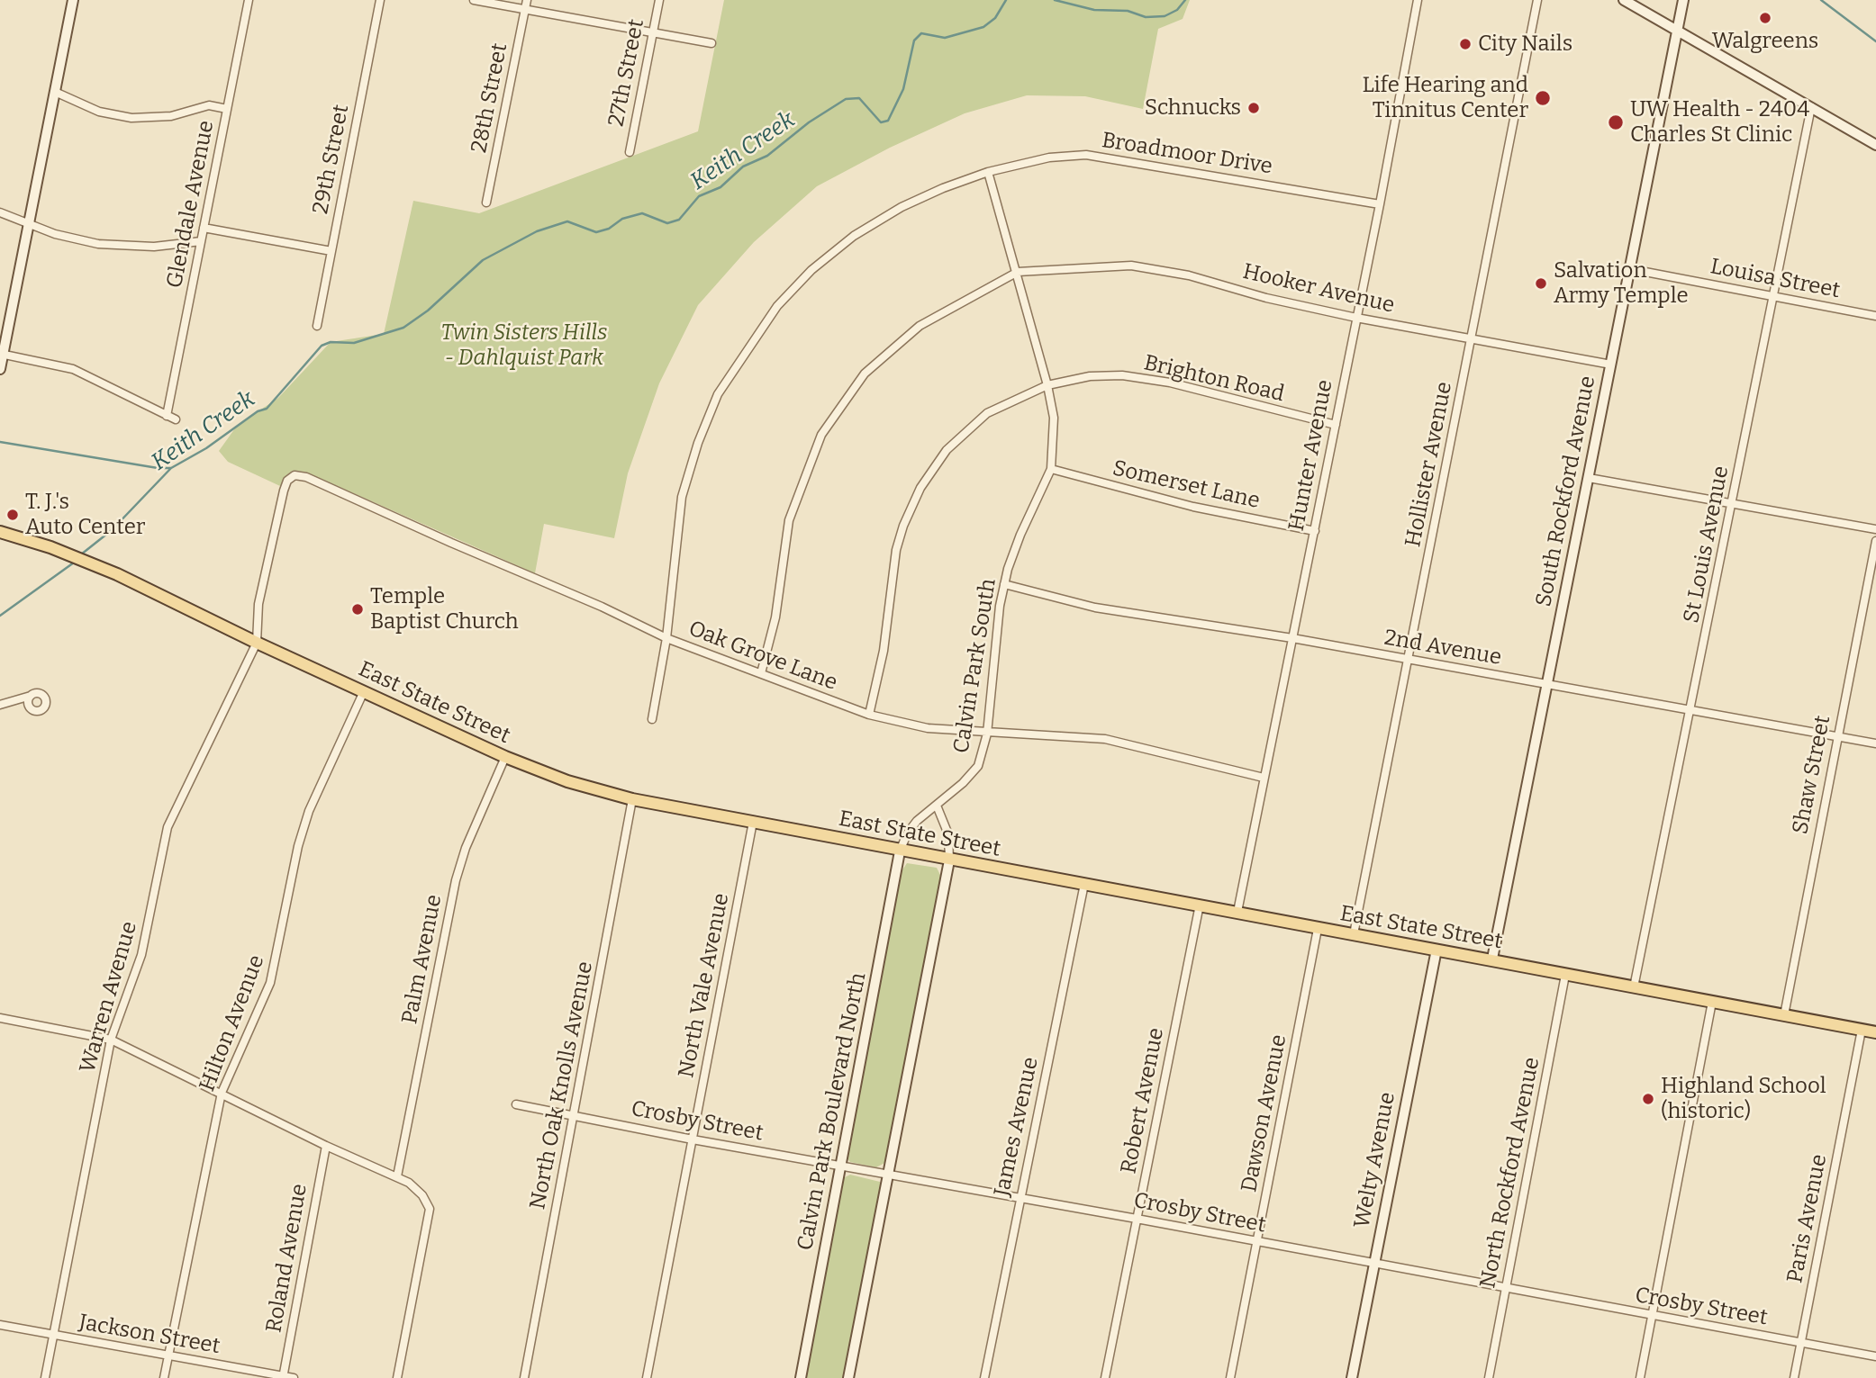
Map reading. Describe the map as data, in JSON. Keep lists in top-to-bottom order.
{
  "streets": {
    "main road": ["East State Street"],
    "street": [
      "27th Street",
      "28th Street",
      "Broadmoor Drive",
      "29th Street",
      "Glendale Avenue",
      "Louisa Street",
      "Hooker Avenue",
      "Brighton Road",
      "Hunter Avenue",
      "Hollister Avenue",
      "Somerset Lane",
      "South Rockford Avenue",
      "St Louis Avenue",
      "2nd Avenue",
      "Oak Grove Lane",
      "Calvin Park South",
      "Shaw Street",
      "Palm Avenue",
      "North Vale Avenue",
      "Warren Avenue",
      "Hilton Avenue",
      "North Oak Knolls Avenue",
      "Robert Avenue",
      "Calvin Park Boulevard North",
      "Dawson Avenue",
      "Crosby Street",
      "James Avenue",
      "Welty Avenue",
      "North Rockford Avenue",
      "Paris Avenue",
      "Roland Avenue",
      "Jackson Street"
    ]
  },
  "crossings": [
    ["Broadmoor Drive", "Hunter Avenue"],
    ["Broadmoor Drive", "Oak Grove Lane"],
    ["Broadmoor Drive", "Calvin Park South"],
    ["Louisa Street", "South Rockford Avenue"],
    ["Louisa Street", "St Louis Avenue"],
    ["Hooker Avenue", "Hunter Avenue"],
    ["Hooker Avenue", "Hollister Avenue"],
    ["Hooker Avenue", "South Rockford Avenue"],
    ["Hooker Avenue", "Calvin Park South"],
    ["Brighton Road", "Hunter Avenue"],
    ["Brighton Road", "Oak Grove Lane"],
    ["Brighton Road", "Calvin Park South"],
    ["Hunter Avenue", "Somerset Lane"],
    ["Hunter Avenue", "2nd Avenue"],
    ["Hunter Avenue", "Oak Grove Lane"],
    ["Hunter Avenue", "East State Street"],
    ["Hollister Avenue", "2nd Avenue"],
    ["Hollister Avenue", "East State Street"],
    ["Somerset Lane", "Calvin Park South"],
    ["South Rockford Avenue", "2nd Avenue"],
    ["South Rockford Avenue", "East State Street"],
    ["St Louis Avenue", "2nd Avenue"],
    ["St Louis Avenue", "East State Street"],
    ["2nd Avenue", "Calvin Park South"],
    ["2nd Avenue", "Shaw Street"],
    ["Oak Grove Lane", "Calvin Park South"],
    ["Oak Grove Lane", "East State Street"],
    ["Oak Grove Lane", "Warren Avenue"],
    ["Calvin Park South", "East State Street"],
    ["Calvin Park South", "Calvin Park Boulevard North"],
    ["East State Street", "Shaw Street"],
    ["East State Street", "Palm Avenue"],
    ["East State Street", "North Vale Avenue"],
    ["East State Street", "Warren Avenue"],
    ["East State Street", "Hilton Avenue"],
    ["East State Street", "North Oak Knolls Avenue"],
    ["East State Street", "Robert Avenue"],
    ["East State Street", "Calvin Park Boulevard North"],
    ["East State Street", "Dawson Avenue"],
    ["East State Street", "James Avenue"],
    ["East State Street", "Welty Avenue"],
    ["East State Street", "North Rockford Avenue"],
    ["East State Street", "Paris Avenue"],
    ["North Vale Avenue", "Crosby Street"],
    ["Warren Avenue", "Jackson Street"],
    ["Hilton Avenue", "Jackson Street"],
    ["North Oak Knolls Avenue", "Crosby Street"],
    ["Robert Avenue", "Crosby Street"],
    ["Calvin Park Boulevard North", "Crosby Street"],
    ["Dawson Avenue", "Crosby Street"],
    ["Crosby Street", "James Avenue"],
    ["Crosby Street", "Welty Avenue"],
    ["Crosby Street", "North Rockford Avenue"],
    ["Crosby Street", "Paris Avenue"],
    ["Roland Avenue", "Jackson Street"]
  ],
  "water": ["Keith Creek"],
  "parks": ["Twin Sisters Hills - Dahlquist Park"],
  "places": [
    "Walgreens",
    "City Nails",
    "Life Hearing and Tinnitus Center",
    "Schnucks",
    "UW Health - 2404 Charles St Clinic",
    "Salvation Army Temple",
    "T. J.'s Auto Center",
    "Temple Baptist Church",
    "Highland School (historic)"
  ]
}
